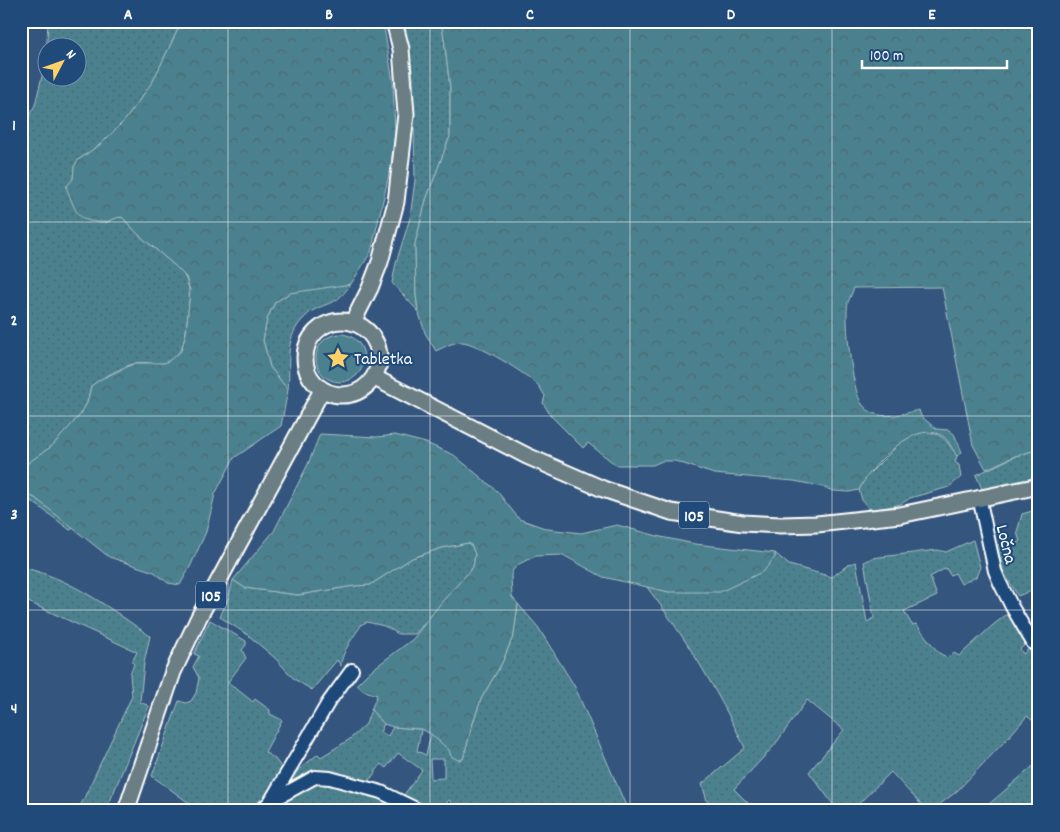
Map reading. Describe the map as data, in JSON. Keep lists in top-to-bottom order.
{
  "streets": {
    "main road": ["105"],
    "street": ["Ločna"]
  },
  "crossings": [
    ["105", "Ločna"]
  ],
  "places": {
    "place": ["Tabletka"]
  },
  "scale_bar": "100 m",
  "north": "top right",
  "grid": {
    "columns": [
      "A",
      "B",
      "C",
      "D",
      "E"
    ],
    "rows": [
      "1",
      "2",
      "3",
      "4"
    ]
  }
}
